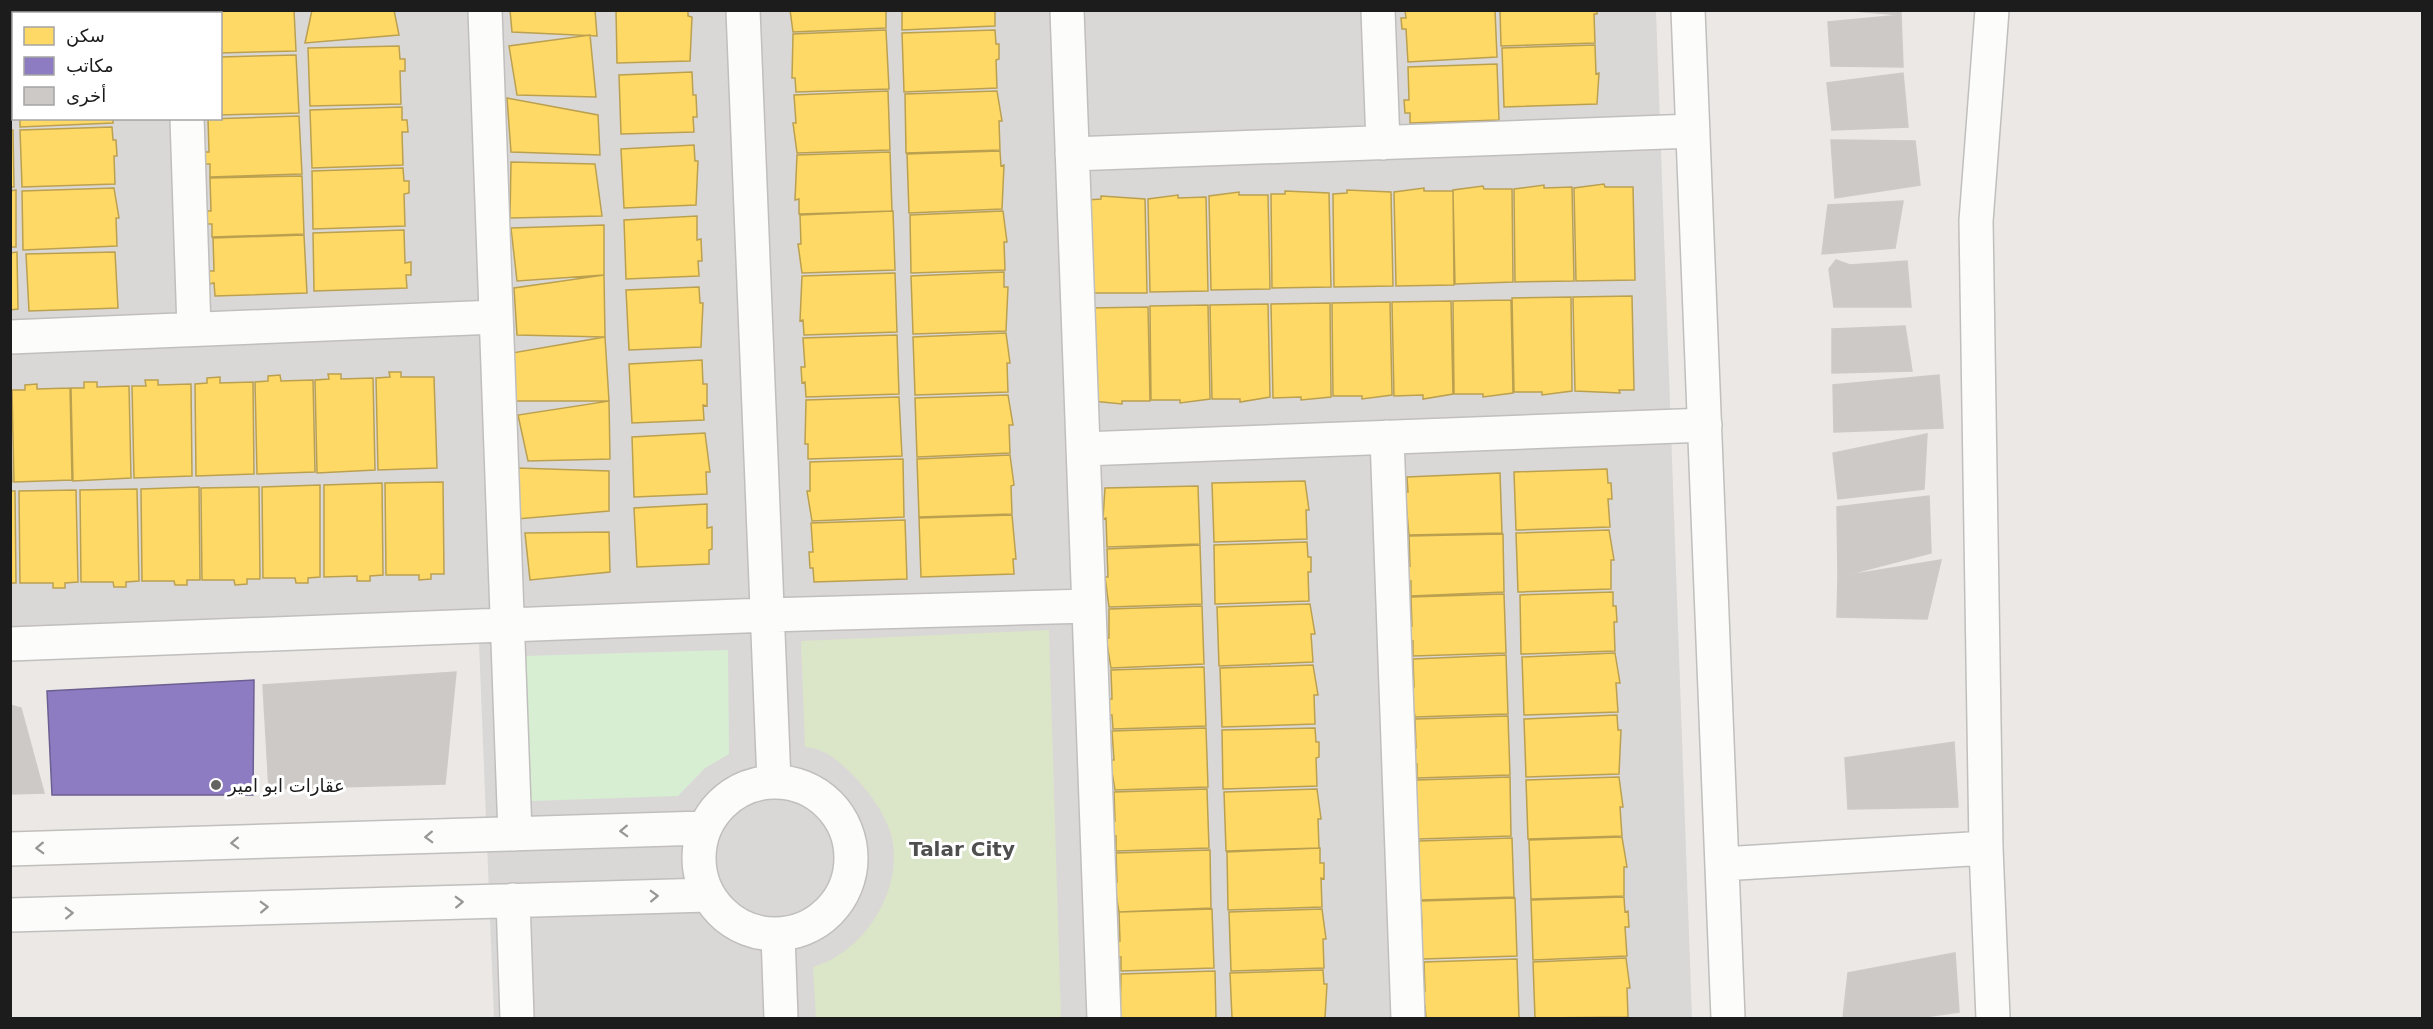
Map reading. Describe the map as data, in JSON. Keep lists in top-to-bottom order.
{
  "districts": ["Talar City"],
  "places": ["عقارات ابو امير"],
  "legend": ["سكن", "مكاتب", "أخرى"]
}
